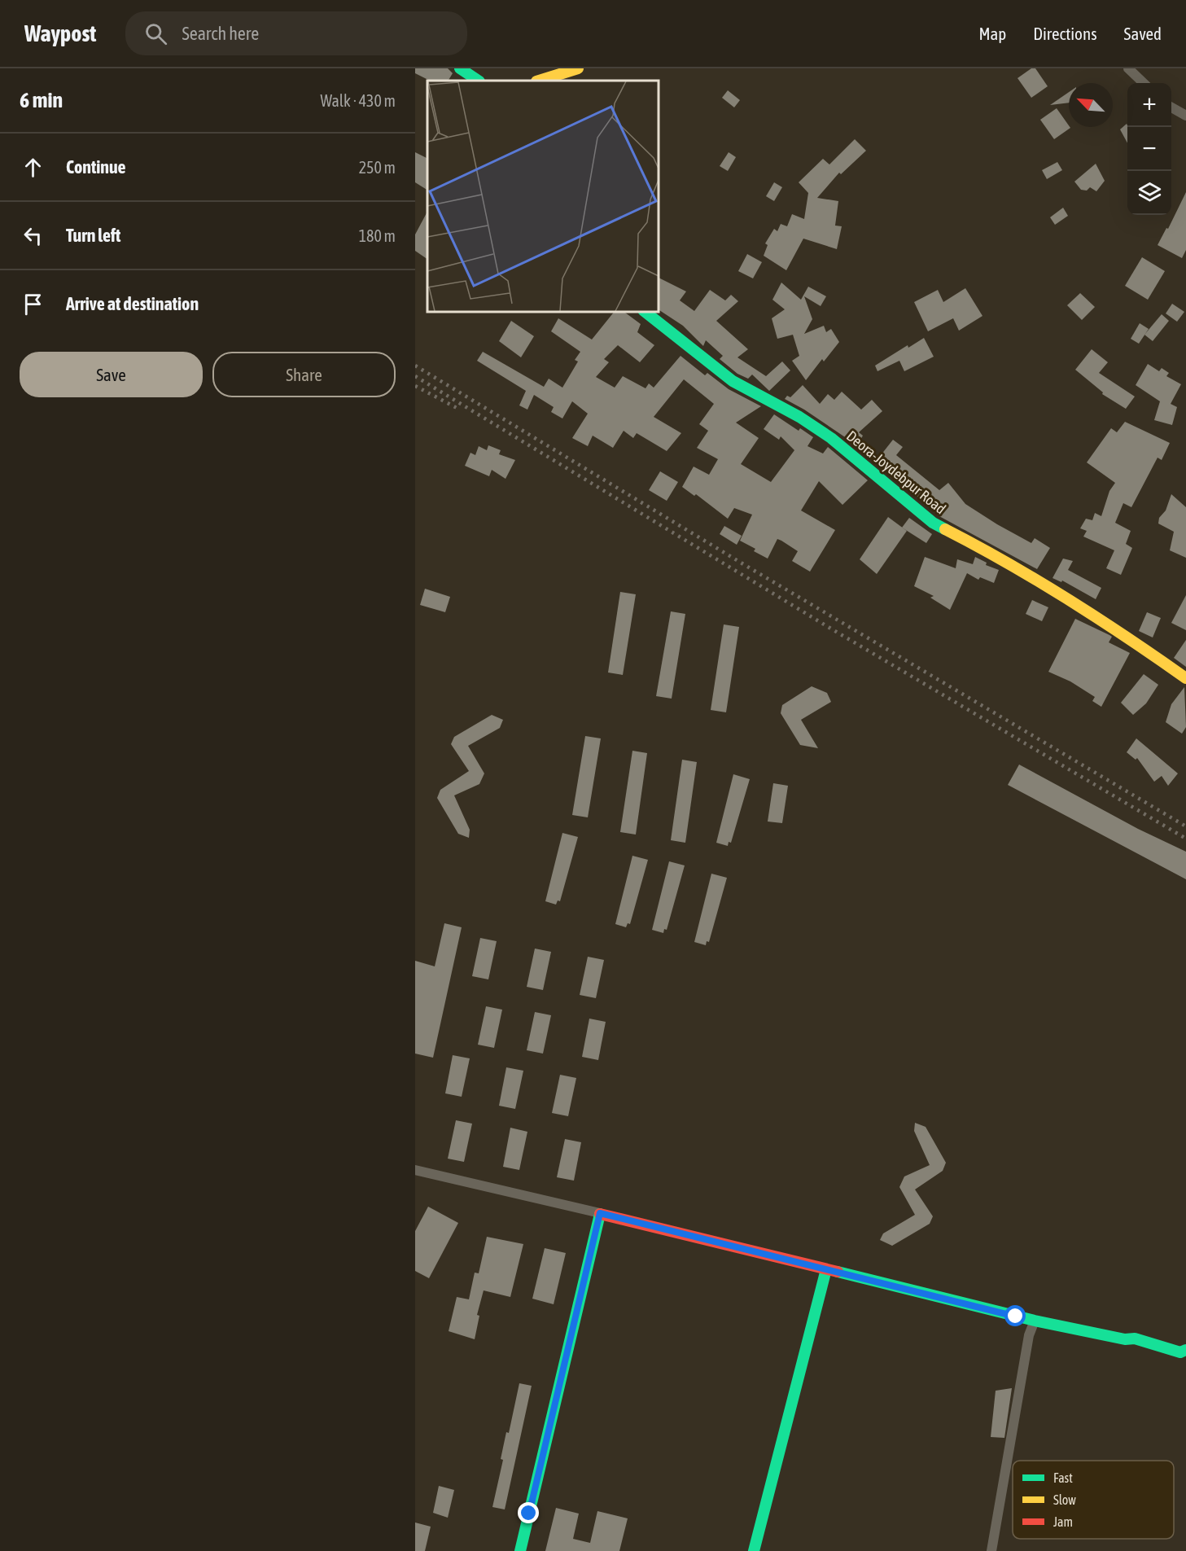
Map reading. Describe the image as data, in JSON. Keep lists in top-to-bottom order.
{
  "streets": {
    "street": ["Deora-Joydebpur Road"]
  },
  "legend": ["Fast", "Slow", "Jam"],
  "north": "top left",
  "page": {
    "header": "Waypost",
    "search": "Search here",
    "nav": ["Map", "Directions", "Saved"],
    "heading": ["6 min", "Walk · 430 m"],
    "map_buttons": ["+", "−"],
    "list": [
      ["Continue", "250 m"],
      ["Turn left", "180 m"],
      "Arrive at destination"
    ],
    "buttons": ["Save", "Share"]
  }
}
